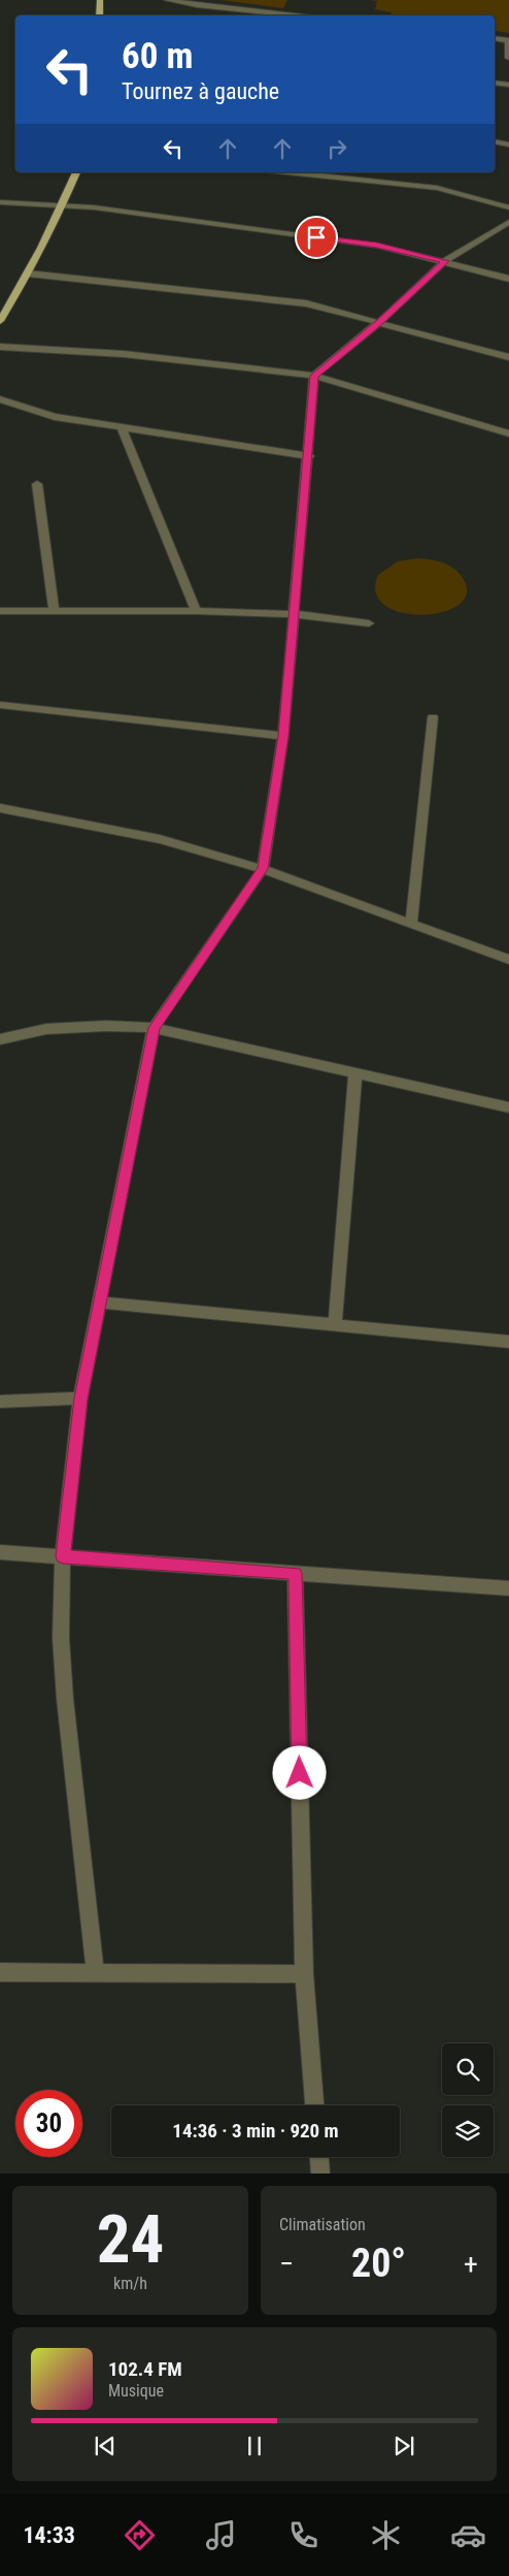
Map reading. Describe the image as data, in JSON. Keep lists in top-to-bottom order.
{
  "page": {
    "turn": ["60 m", "Tournez à gauche"],
    "limit": "30",
    "trip": "14:36 · 3 min · 920 m",
    "tile": [
      ["24", "km/h"],
      "Climatisation"
    ],
    "heat": ["−", "20°", "+"],
    "song": ["102.4 FM", "Musique"],
    "tabs": "14:33"
  }
}
